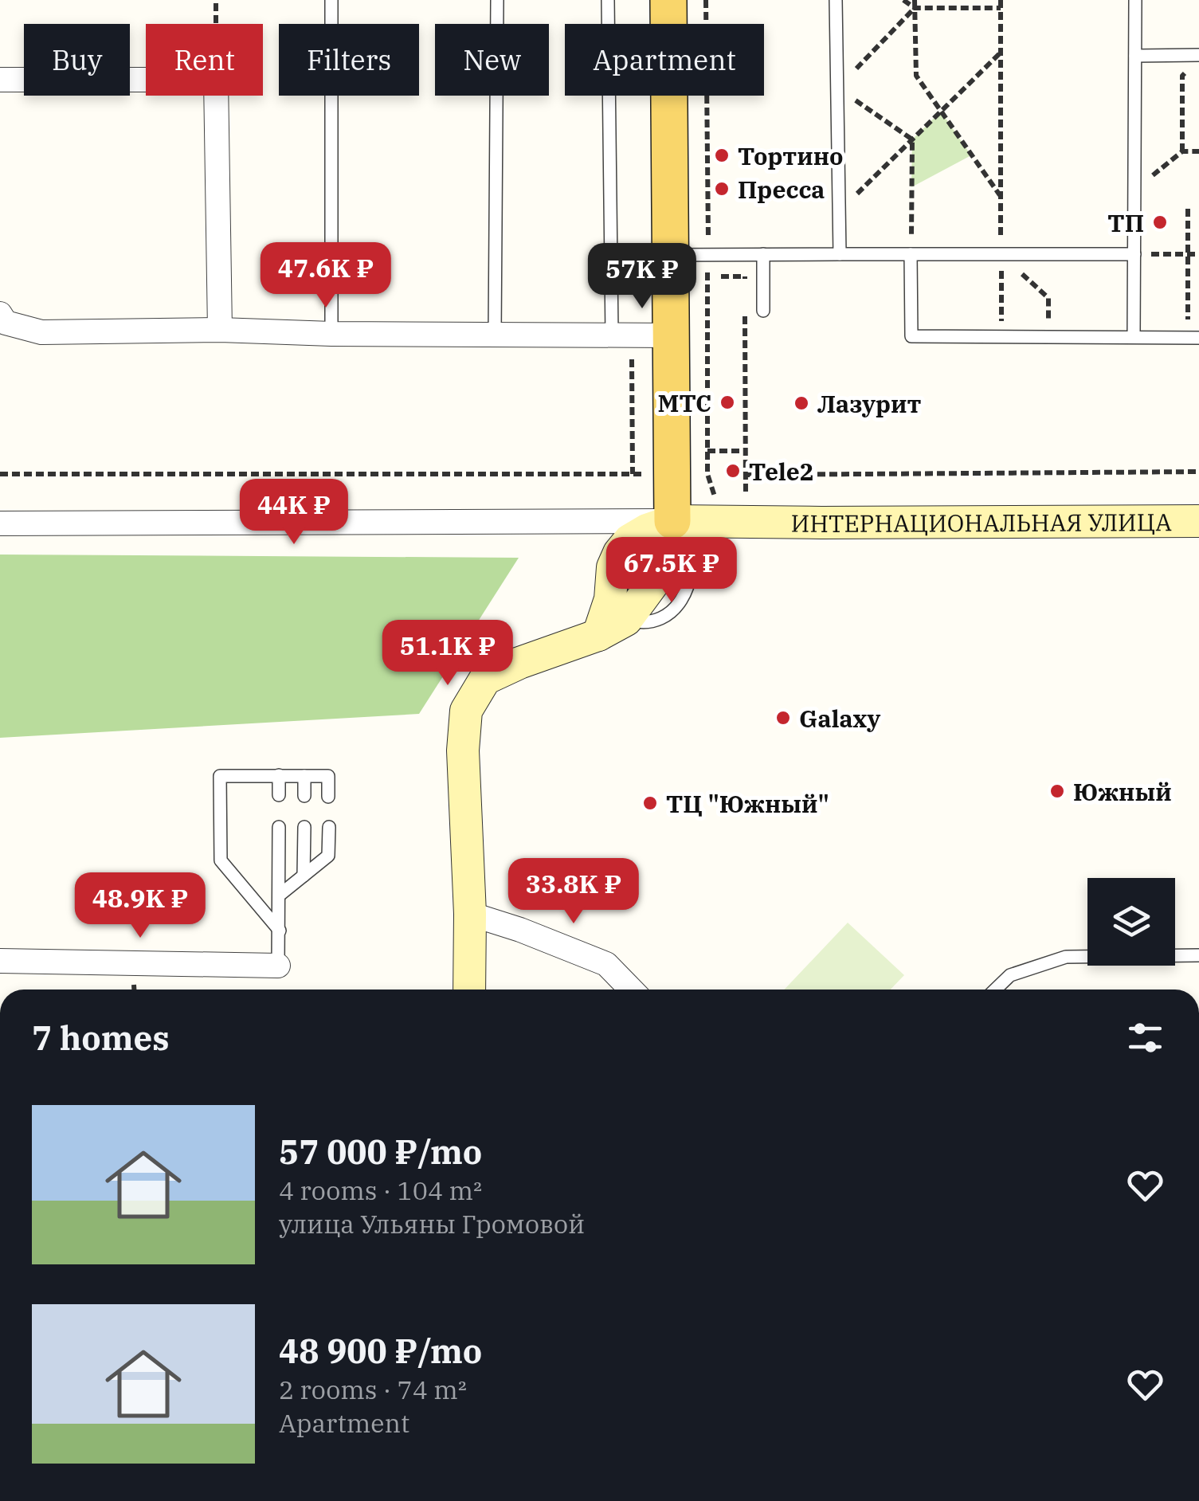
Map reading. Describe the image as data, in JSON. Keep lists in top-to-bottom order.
{
  "streets": {
    "main road": ["ИНТЕРНАЦИОНАЛЬНАЯ УЛИЦА"]
  },
  "places": [
    "Тортино",
    "Пресса",
    "ТП",
    "МТС",
    "Лазурит",
    "Tele2",
    "Galaxy",
    "Южный",
    "ТЦ \"Южный\""
  ],
  "page": {
    "chip": [
      "Buy",
      "Rent",
      "Filters",
      "New",
      "Apartment"
    ],
    "price": [
      "47.6K ₽",
      "57K ₽",
      "44K ₽",
      "67.5K ₽",
      "51.1K ₽",
      "33.8K ₽",
      "48.9K ₽"
    ],
    "heading": "7 homes",
    "list": [
      {
        "name": "57 000 ₽/mo",
        "note": "4 rooms · 104 m² · улица Ульяны Громовой"
      },
      {
        "name": "48 900 ₽/mo",
        "note": "2 rooms · 74 m² · Apartment"
      }
    ]
  }
}
